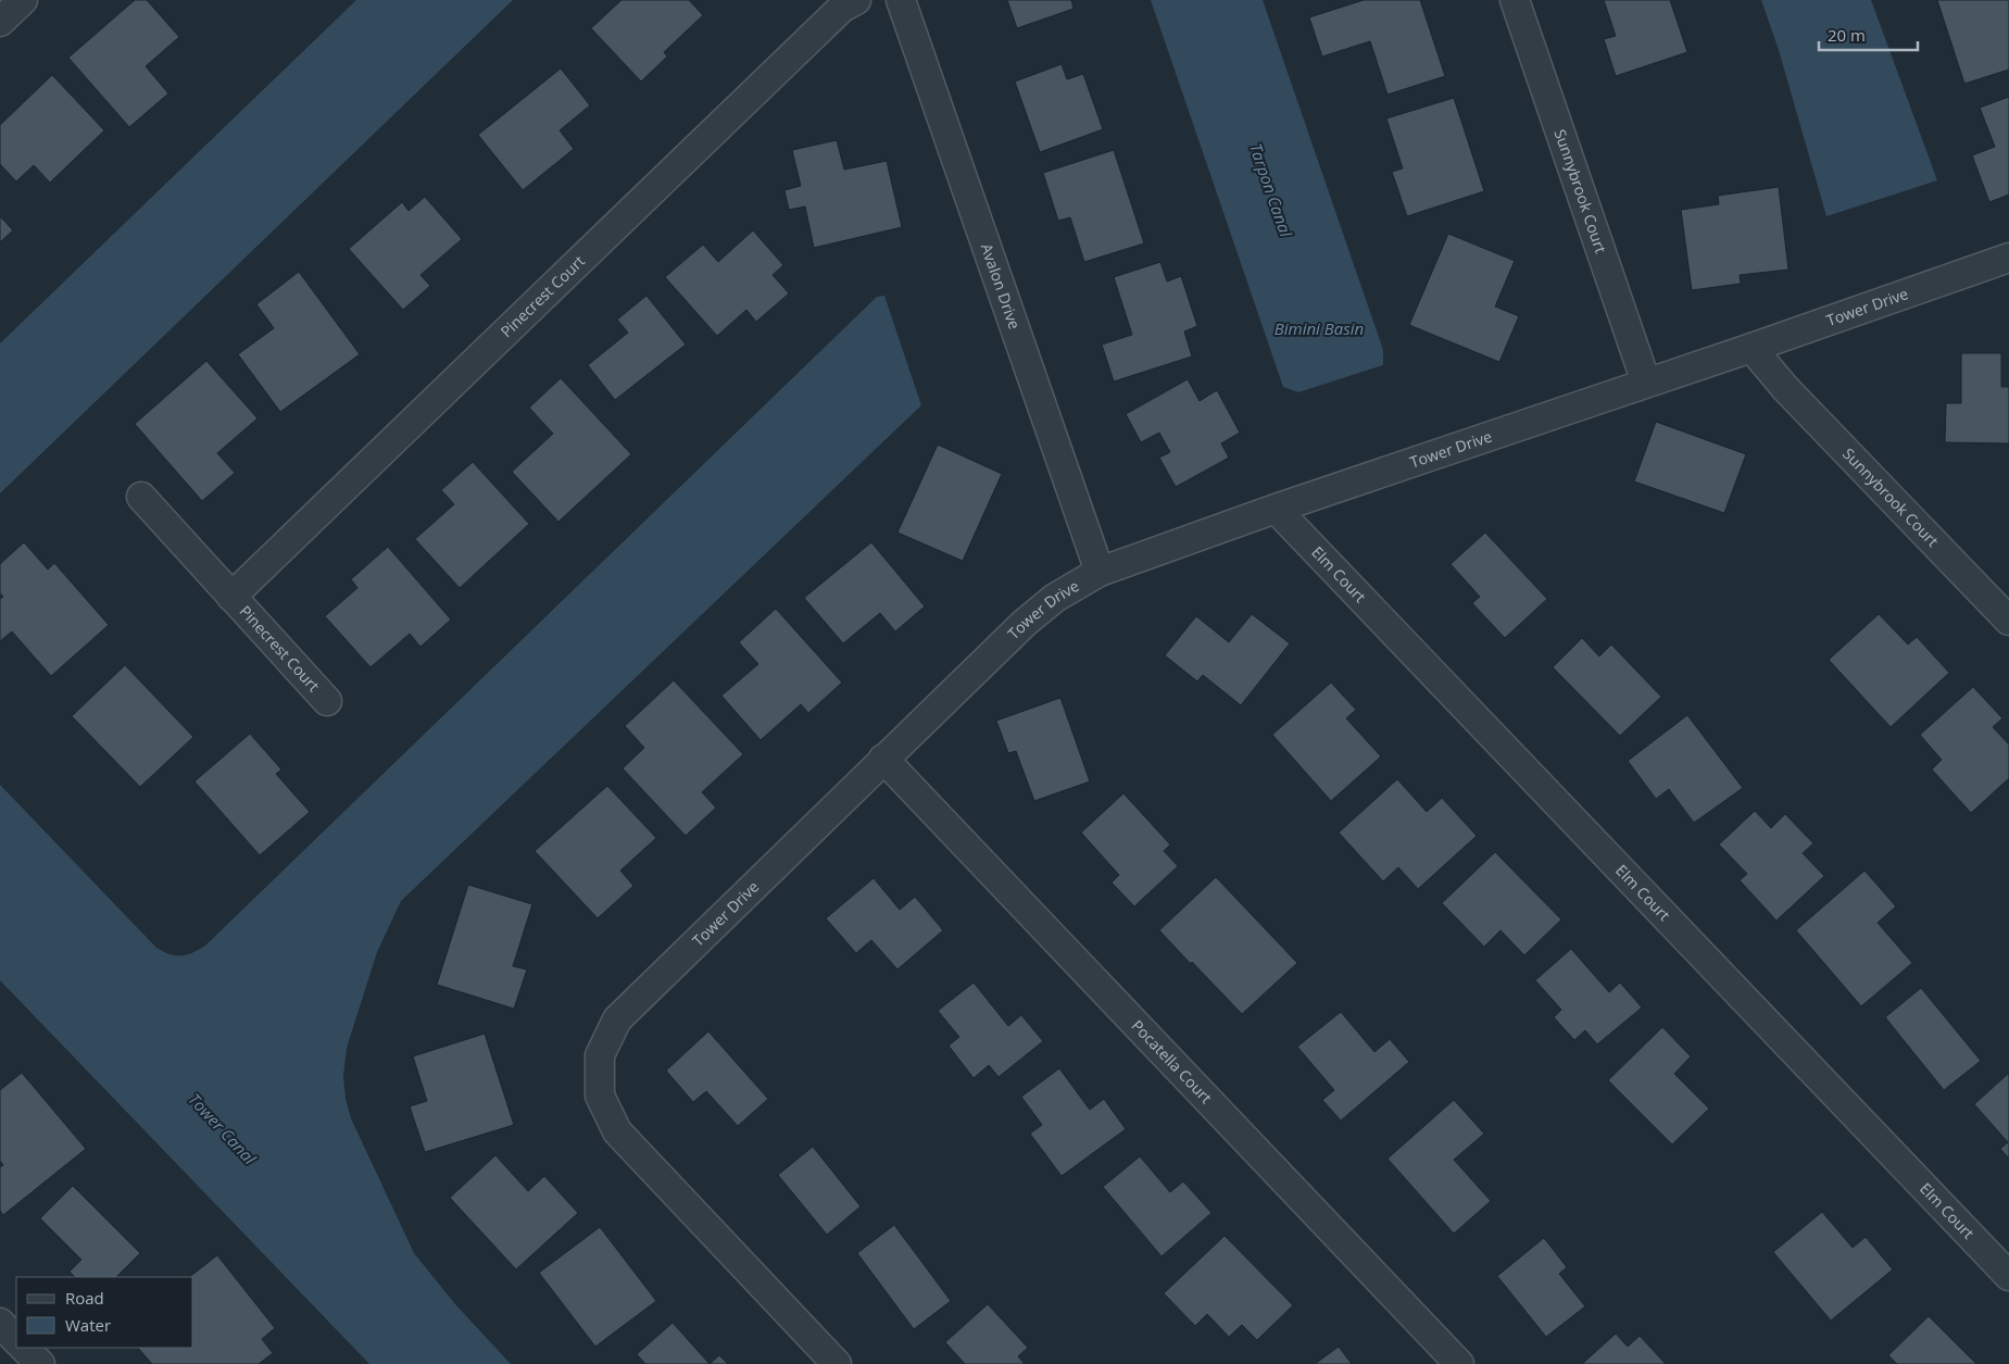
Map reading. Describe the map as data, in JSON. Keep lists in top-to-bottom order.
{
  "streets": {
    "street": [
      "Sunnybrook Court",
      "Avalon Drive",
      "Pinecrest Court",
      "Tower Drive",
      "Elm Court",
      "Pocatella Court"
    ]
  },
  "crossings": [
    ["Sunnybrook Court", "Tower Drive"],
    ["Avalon Drive", "Tower Drive"],
    ["Tower Drive", "Elm Court"],
    ["Tower Drive", "Pocatella Court"]
  ],
  "water": ["Tarpon Canal", "Bimini Basin", "Tower Canal"],
  "legend": ["Road", "Water"],
  "scale_bar": "20 m"
}
